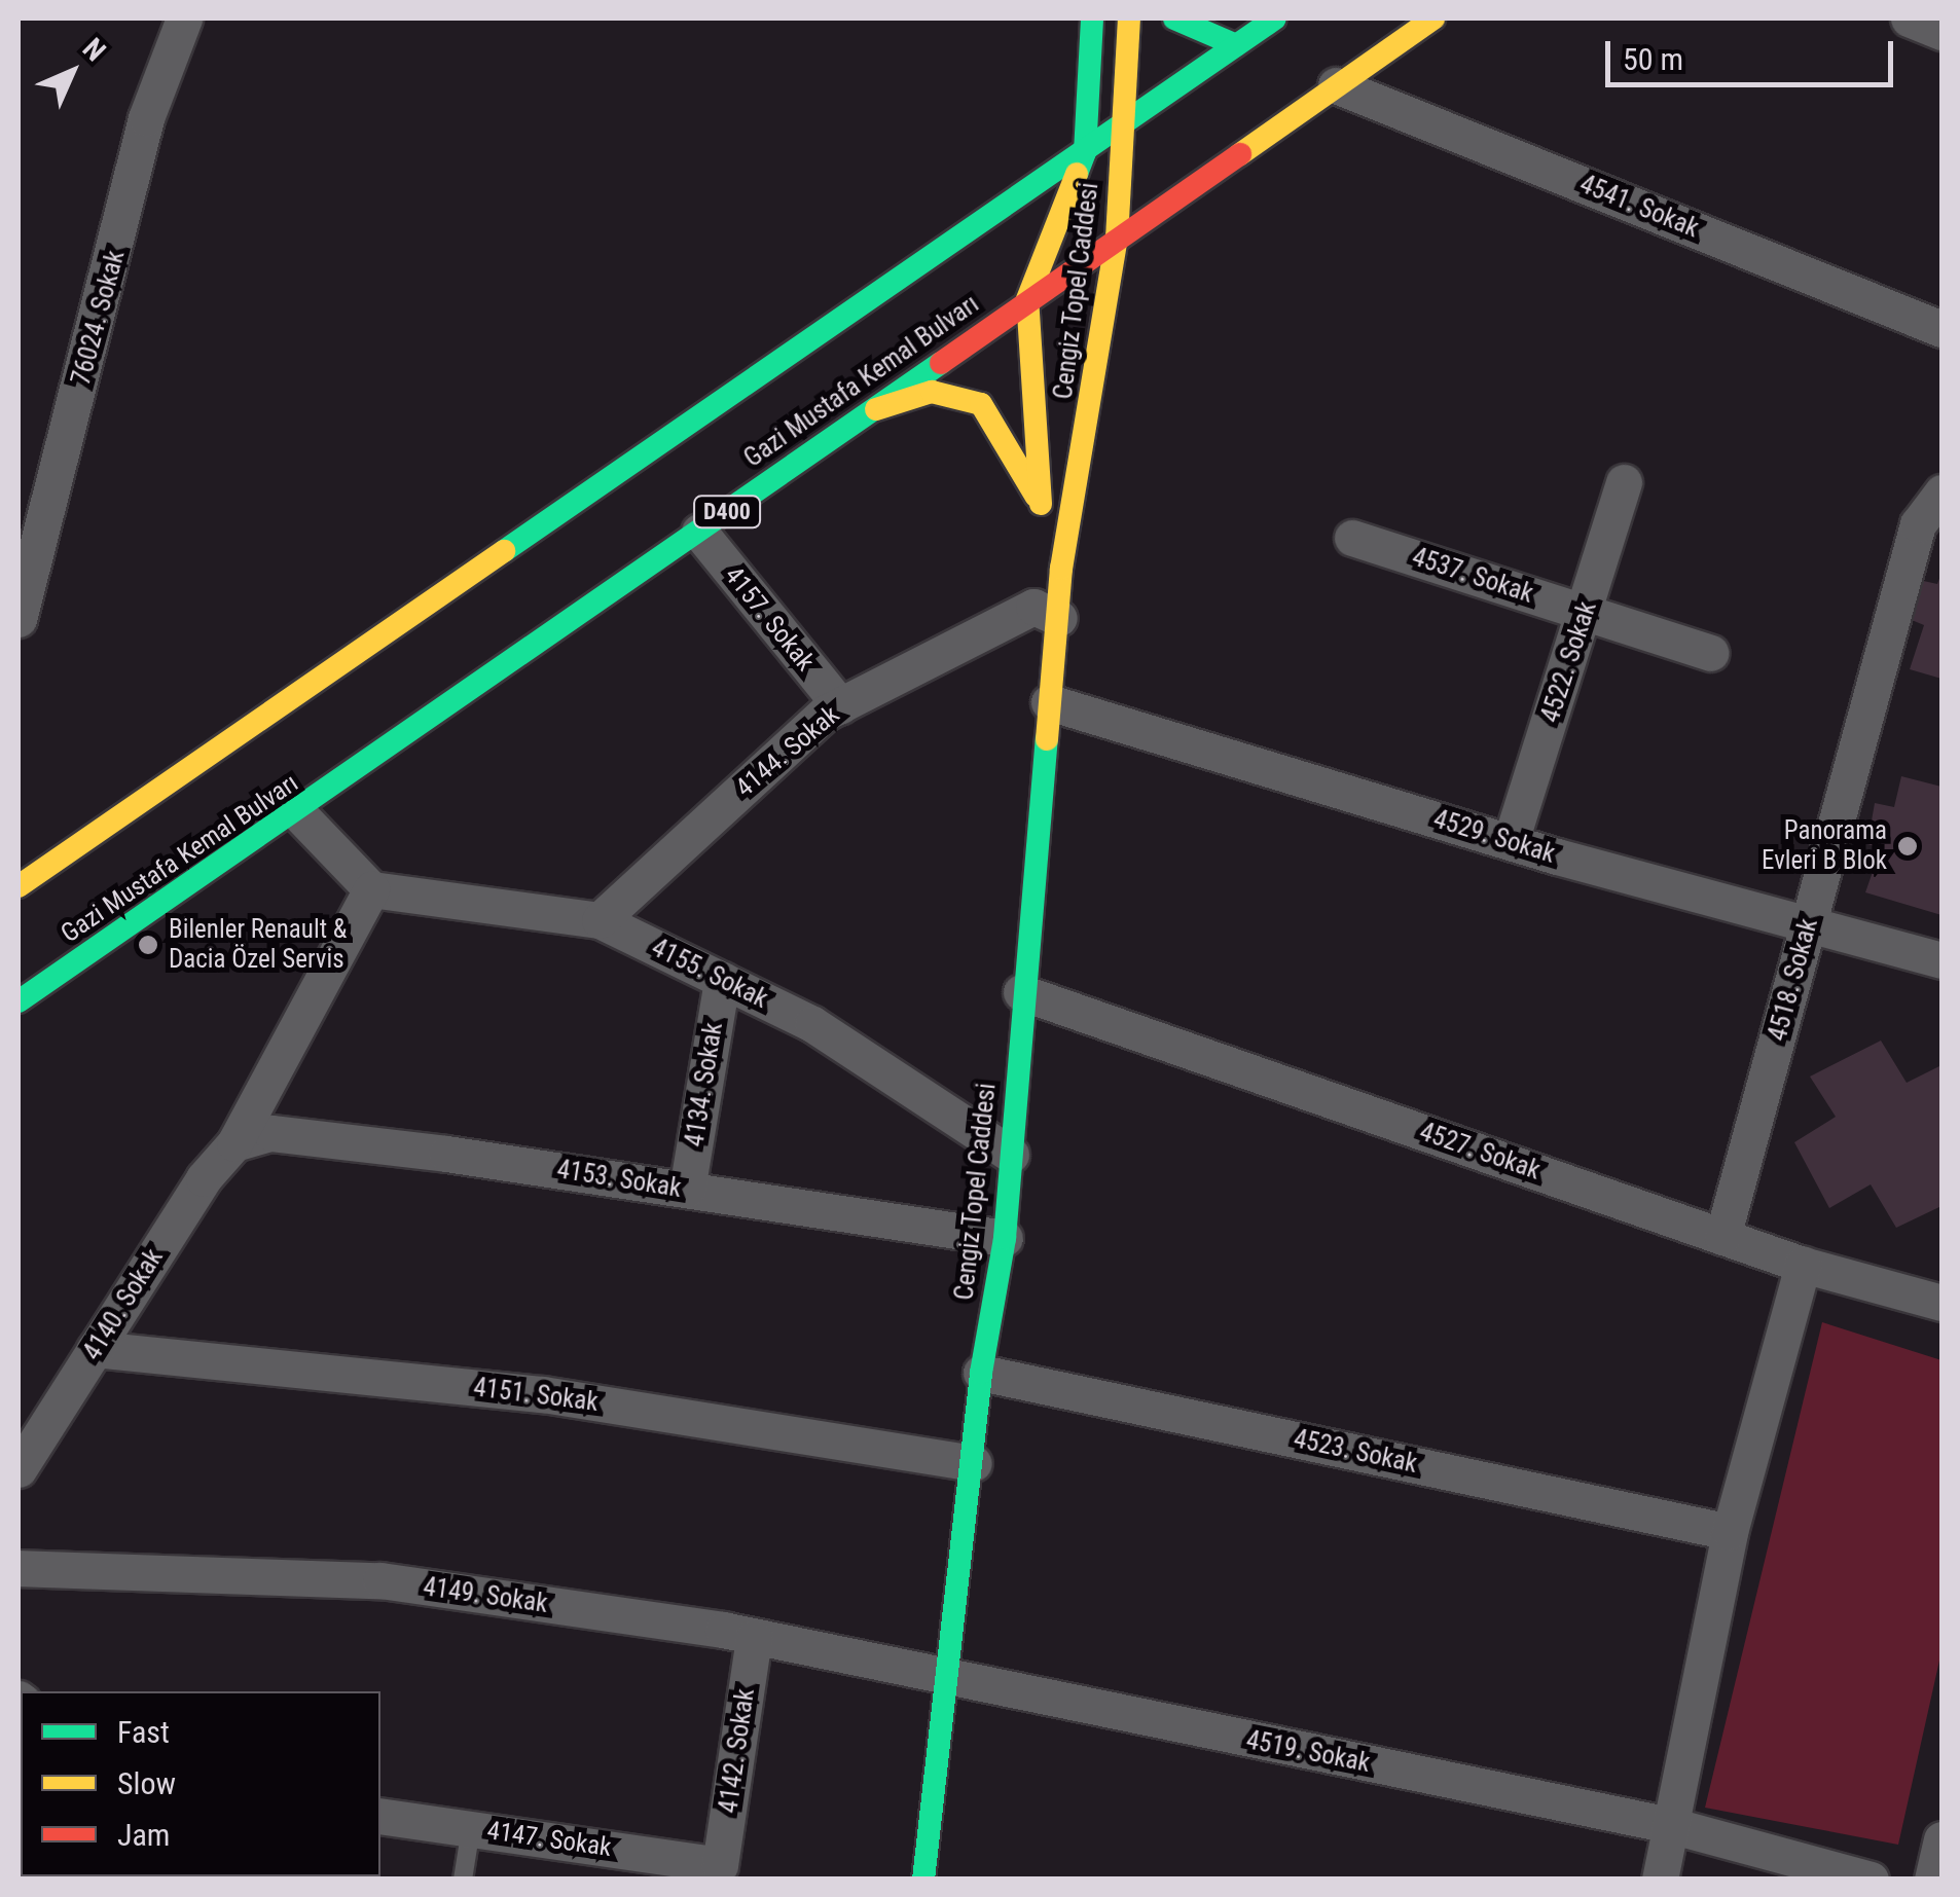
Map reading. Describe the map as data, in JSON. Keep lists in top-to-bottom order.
{
  "streets": {
    "main road": ["Cengiz Topel Caddesi", "Gazi Mustafa Kemal Bulvarı", "D400"],
    "street": [
      "4541. Sokak",
      "76024. Sokak",
      "4537. Sokak",
      "4157. Sokak",
      "4522. Sokak",
      "4144. Sokak",
      "4529. Sokak",
      "4155. Sokak",
      "4518. Sokak",
      "4134. Sokak",
      "4527. Sokak",
      "4153. Sokak",
      "4140. Sokak",
      "4151. Sokak",
      "4523. Sokak",
      "4149. Sokak",
      "4142. Sokak",
      "4519. Sokak",
      "4147. Sokak"
    ]
  },
  "crossings": [
    ["4541. Sokak", "Gazi Mustafa Kemal Bulvarı"],
    ["Cengiz Topel Caddesi", "Gazi Mustafa Kemal Bulvarı"],
    ["Cengiz Topel Caddesi", "4144. Sokak"],
    ["Cengiz Topel Caddesi", "4529. Sokak"],
    ["Cengiz Topel Caddesi", "4155. Sokak"],
    ["Cengiz Topel Caddesi", "4527. Sokak"],
    ["Cengiz Topel Caddesi", "4153. Sokak"],
    ["Cengiz Topel Caddesi", "4151. Sokak"],
    ["Cengiz Topel Caddesi", "4523. Sokak"],
    ["Cengiz Topel Caddesi", "4149. Sokak"],
    ["Cengiz Topel Caddesi", "4519. Sokak"],
    ["Gazi Mustafa Kemal Bulvarı", "4157. Sokak"],
    ["4537. Sokak", "4522. Sokak"],
    ["4157. Sokak", "4144. Sokak"],
    ["4522. Sokak", "4529. Sokak"],
    ["4144. Sokak", "4155. Sokak"],
    ["4529. Sokak", "4518. Sokak"],
    ["4155. Sokak", "4134. Sokak"],
    ["4518. Sokak", "4527. Sokak"],
    ["4134. Sokak", "4153. Sokak"],
    ["4153. Sokak", "4140. Sokak"],
    ["4140. Sokak", "4151. Sokak"],
    ["4149. Sokak", "4142. Sokak"],
    ["4149. Sokak", "4519. Sokak"],
    ["4142. Sokak", "4147. Sokak"]
  ],
  "places": ["Panorama Evleri B Blok", "Bilenler Renault & Dacia Özel Servis"],
  "legend": ["Fast", "Slow", "Jam"],
  "scale_bar": "50 m",
  "north": "top right"
}
